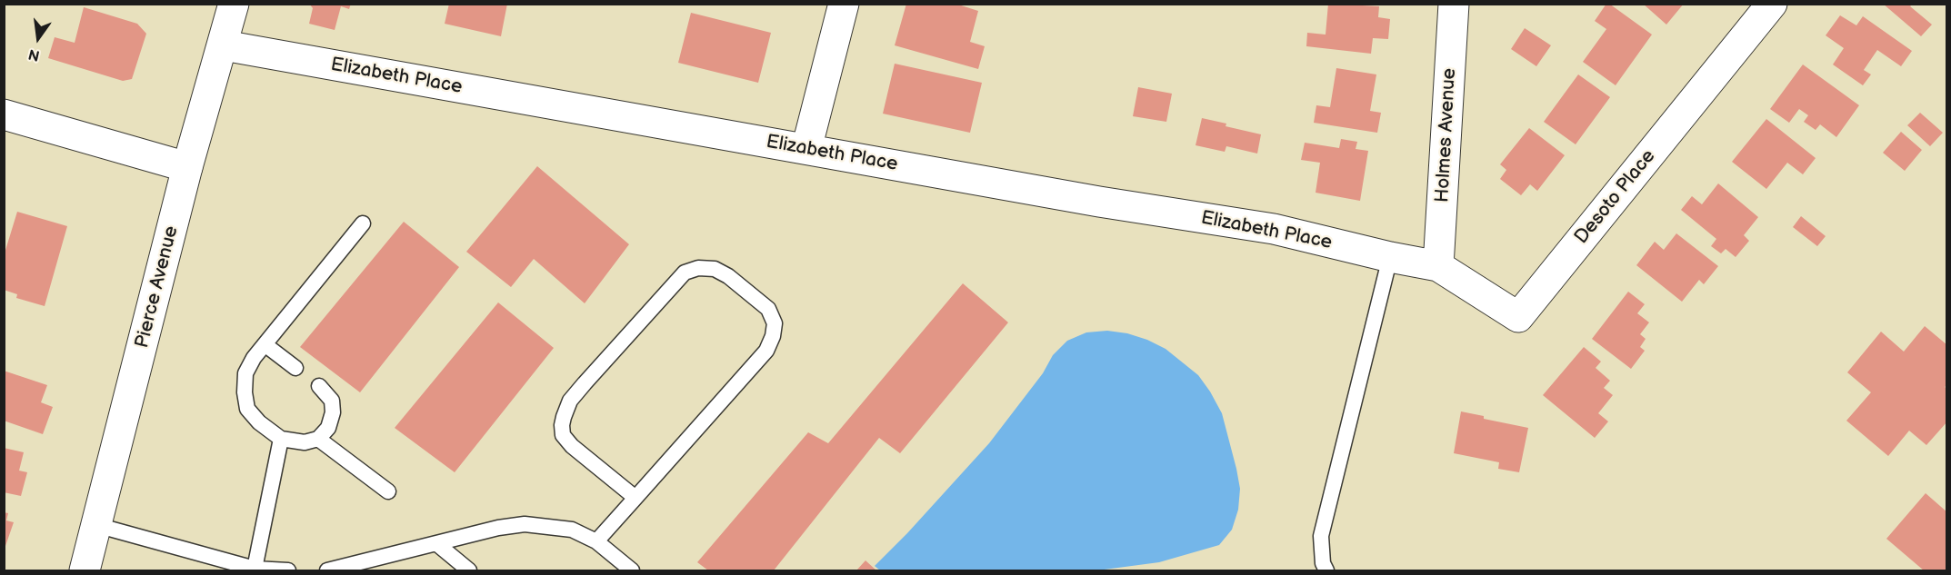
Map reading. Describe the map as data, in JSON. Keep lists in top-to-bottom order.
{
  "streets": {
    "street": [
      "Elizabeth Place",
      "Holmes Avenue",
      "Desoto Place",
      "Pierce Avenue"
    ]
  },
  "crossings": [
    ["Elizabeth Place", "Holmes Avenue"],
    ["Elizabeth Place", "Desoto Place"],
    ["Elizabeth Place", "Pierce Avenue"],
    ["Holmes Avenue", "Desoto Place"]
  ],
  "north": "bottom"
}
